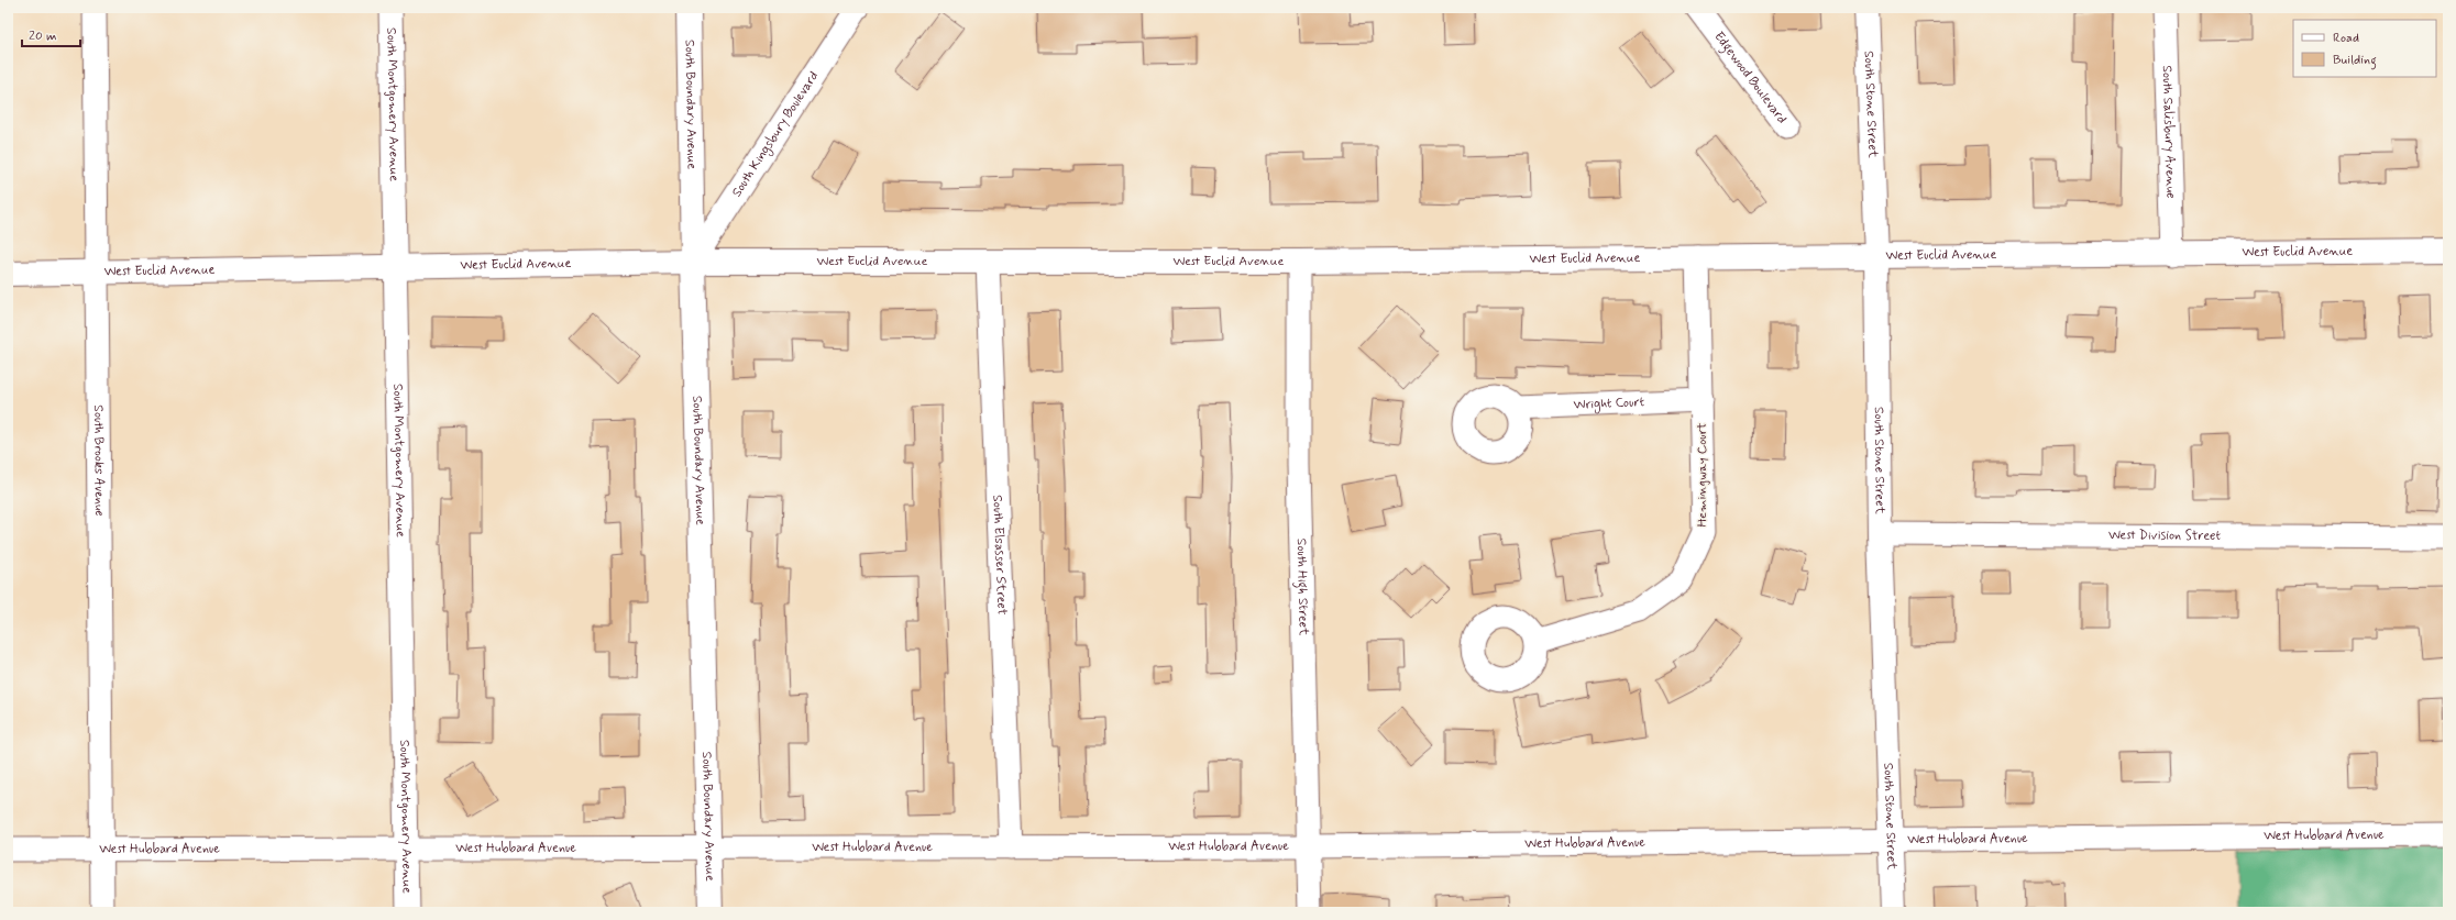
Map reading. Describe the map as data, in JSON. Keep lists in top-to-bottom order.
{
  "streets": {
    "street": [
      "Edgewood Boulevard",
      "South Montgomery Avenue",
      "South Boundary Avenue",
      "South Stone Street",
      "South Salisbury Avenue",
      "South Kingsbury Boulevard",
      "West Euclid Avenue",
      "Wright Court",
      "South Brooks Avenue",
      "Hemingway Court",
      "West Division Street",
      "South Elsasser Street",
      "South High Street",
      "West Hubbard Avenue"
    ]
  },
  "crossings": [
    ["South Montgomery Avenue", "West Euclid Avenue"],
    ["South Montgomery Avenue", "West Hubbard Avenue"],
    ["South Boundary Avenue", "South Kingsbury Boulevard"],
    ["South Boundary Avenue", "West Euclid Avenue"],
    ["South Boundary Avenue", "West Hubbard Avenue"],
    ["South Stone Street", "West Euclid Avenue"],
    ["South Stone Street", "West Division Street"],
    ["South Stone Street", "West Hubbard Avenue"],
    ["South Salisbury Avenue", "West Euclid Avenue"],
    ["South Kingsbury Boulevard", "West Euclid Avenue"],
    ["West Euclid Avenue", "South Brooks Avenue"],
    ["West Euclid Avenue", "Hemingway Court"],
    ["West Euclid Avenue", "South Elsasser Street"],
    ["West Euclid Avenue", "South High Street"],
    ["Wright Court", "Hemingway Court"],
    ["South Brooks Avenue", "West Hubbard Avenue"],
    ["South Elsasser Street", "West Hubbard Avenue"],
    ["South High Street", "West Hubbard Avenue"]
  ],
  "legend": ["Road", "Building"],
  "scale_bar": "20 m"
}
